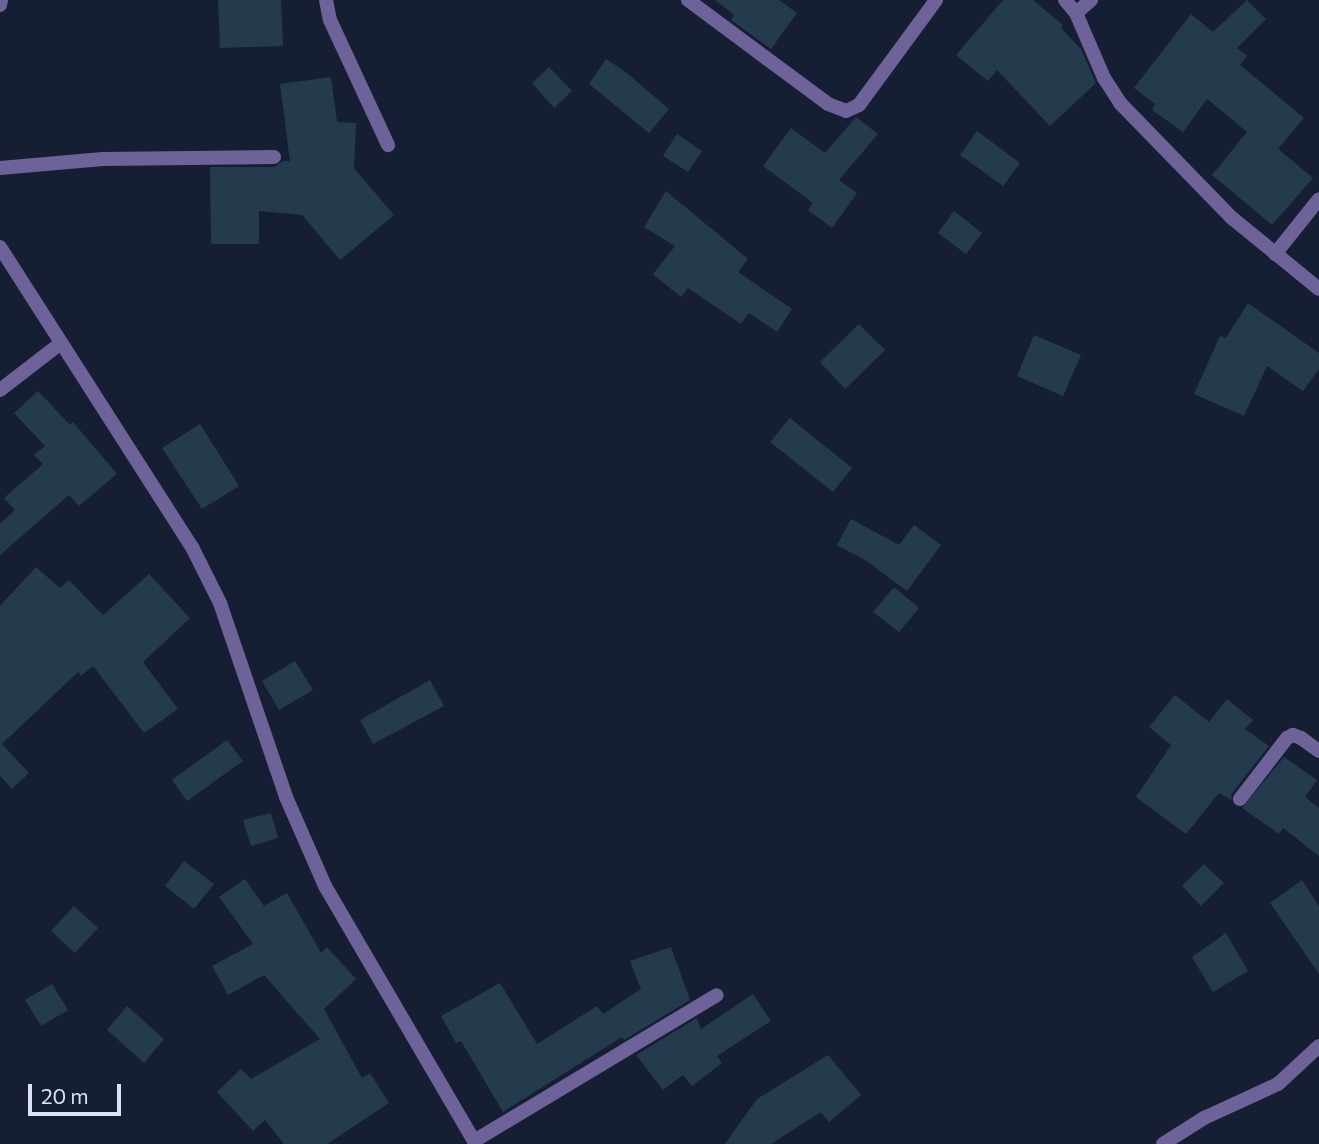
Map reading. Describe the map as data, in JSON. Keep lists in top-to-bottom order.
{
  "scale_bar": "20 m"
}
